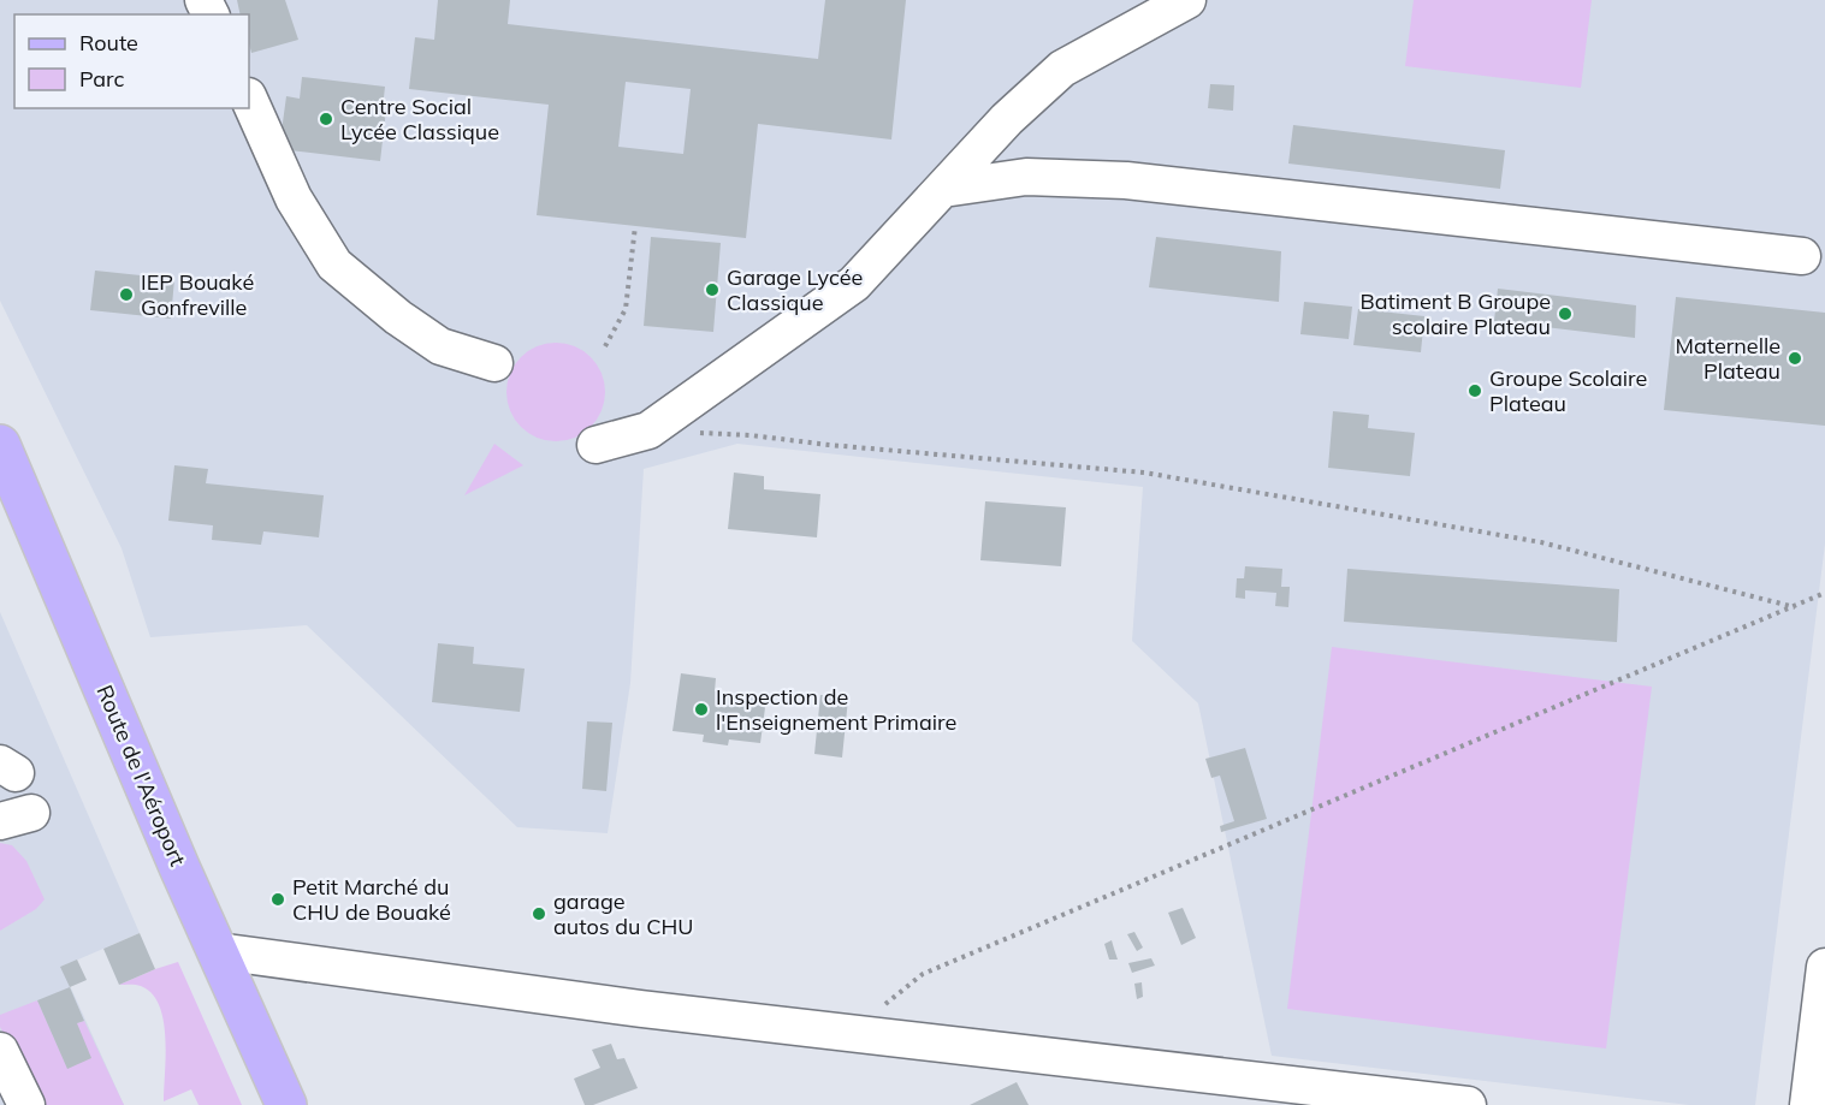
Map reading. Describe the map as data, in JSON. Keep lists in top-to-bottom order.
{
  "streets": {
    "main road": ["Route de l'Aéroport"]
  },
  "places": [
    "Centre Social Lycée Classique",
    "Garage Lycée Classique",
    "IEP Bouaké Gonfreville",
    "Batiment B Groupe scolaire Plateau",
    "Maternelle Plateau",
    "Groupe Scolaire Plateau",
    "Inspection de l'Enseignement Primaire",
    "Petit Marché du CHU de Bouaké",
    "garage autos du CHU"
  ],
  "legend": ["Route", "Parc"]
}
